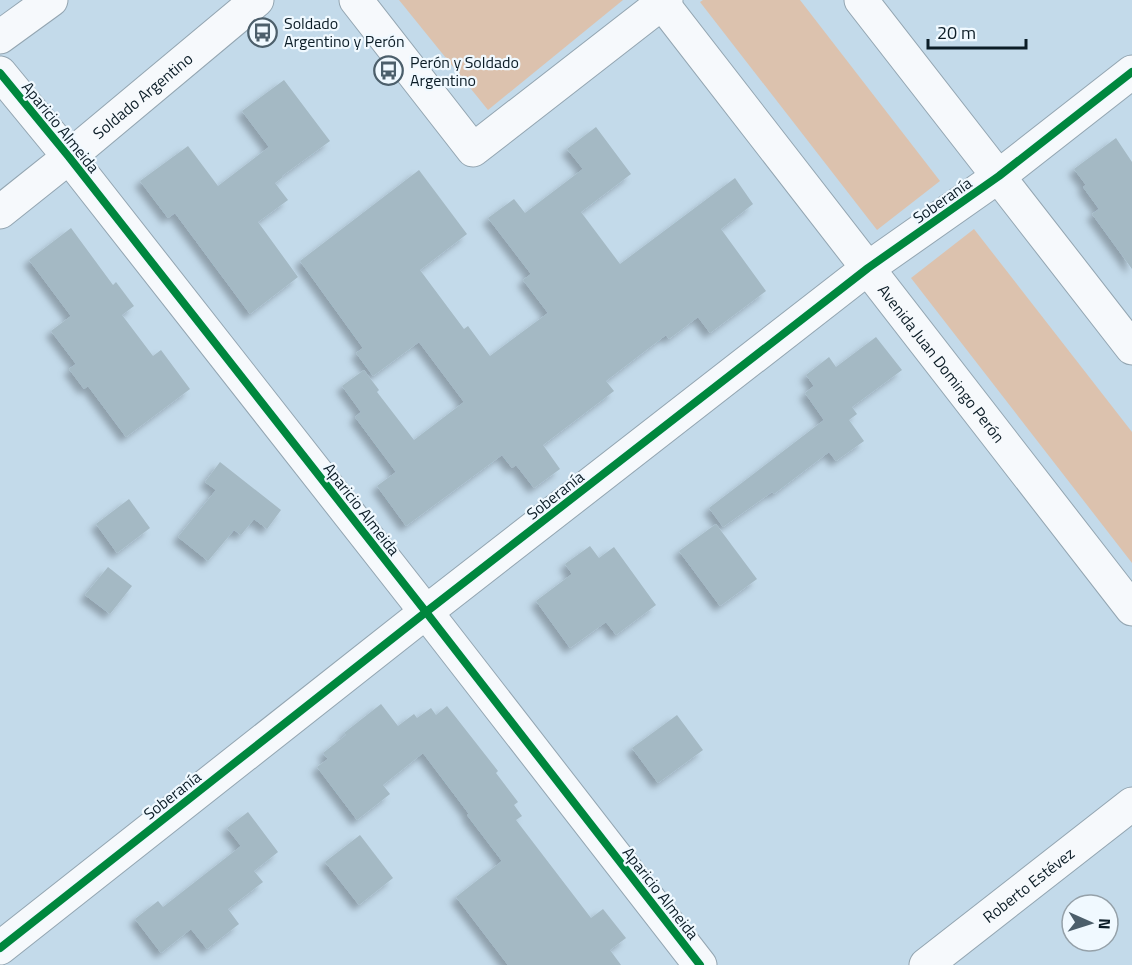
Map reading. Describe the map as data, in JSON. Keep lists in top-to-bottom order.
{
  "streets": {
    "street": [
      "Soldado Argentino",
      "Aparicio Almeida",
      "Soberanía",
      "Avenida Juan Domingo Perón",
      "Roberto Estévez"
    ]
  },
  "crossings": [
    ["Soldado Argentino", "Aparicio Almeida"],
    ["Aparicio Almeida", "Soberanía"],
    ["Soberanía", "Avenida Juan Domingo Perón"]
  ],
  "places": {
    "bus stop": ["Soldado Argentino y Perón", "Perón y Soldado Argentino"]
  },
  "scale_bar": "20 m",
  "north": "right"
}
